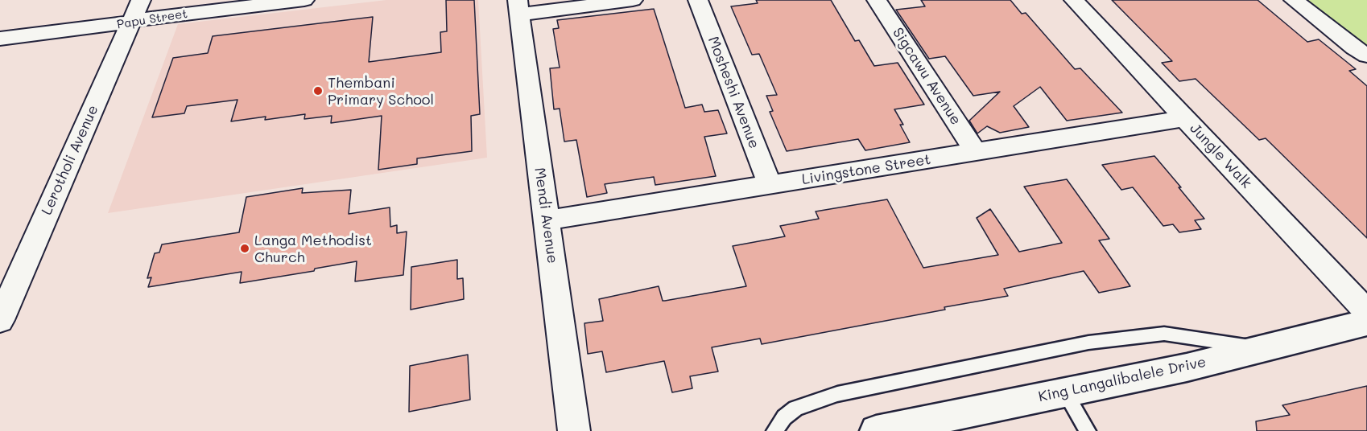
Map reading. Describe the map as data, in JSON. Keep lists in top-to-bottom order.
{
  "streets": {
    "street": [
      "Papu Street",
      "Sigcawu Avenue",
      "Mosheshi Avenue",
      "Jungle Walk",
      "Lerotholi Avenue",
      "Livingstone Street",
      "Mendi Avenue",
      "King Langalibalele Drive"
    ]
  },
  "crossings": [
    ["Papu Street", "Lerotholi Avenue"],
    ["Sigcawu Avenue", "Livingstone Street"],
    ["Mosheshi Avenue", "Livingstone Street"],
    ["Jungle Walk", "Livingstone Street"],
    ["Livingstone Street", "Mendi Avenue"]
  ],
  "places": ["Thembani Primary School", "Langa Methodist Church"]
}
